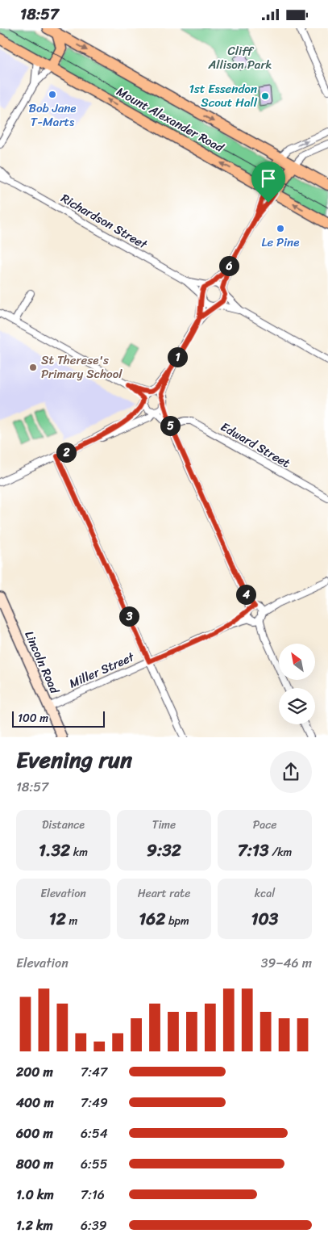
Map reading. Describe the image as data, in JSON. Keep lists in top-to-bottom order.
{
  "streets": {
    "main road": ["Mount Alexander Road", "Lincoln Road"],
    "street": ["Richardson Street", "Edward Street", "Miller Street"]
  },
  "crossings": [
    ["Lincoln Road", "Miller Street"]
  ],
  "parks": ["Cliff Allison Park"],
  "places": [
    "Bob Jane T-Marts",
    "1st Essendon Scout Hall",
    "Le Pine",
    "St Therese's Primary School"
  ],
  "scale_bar": "100 m",
  "north": "top left",
  "page": {
    "status": "18:57",
    "pins": [
      "6",
      "1",
      "5",
      "2",
      "4",
      "3"
    ],
    "scale": "100 m",
    "heading": ["Evening run", "18:57"],
    "stats": [
      ["Distance", "1.32 km"],
      ["Time", "9:32"],
      ["Pace", "7:13 /km"],
      ["Elevation", "12 m"],
      ["Heart rate", "162 bpm"],
      ["kcal", "103"]
    ],
    "chart": ["Elevation", "39–46 m"],
    "list": [
      {
        "name": "200 m",
        "note": "7:47"
      },
      {
        "name": "400 m",
        "note": "7:49"
      },
      {
        "name": "600 m",
        "note": "6:54"
      },
      {
        "name": "800 m",
        "note": "6:55"
      },
      {
        "name": "1.0 km",
        "note": "7:16"
      },
      {
        "name": "1.2 km",
        "note": "6:39"
      }
    ]
  }
}
